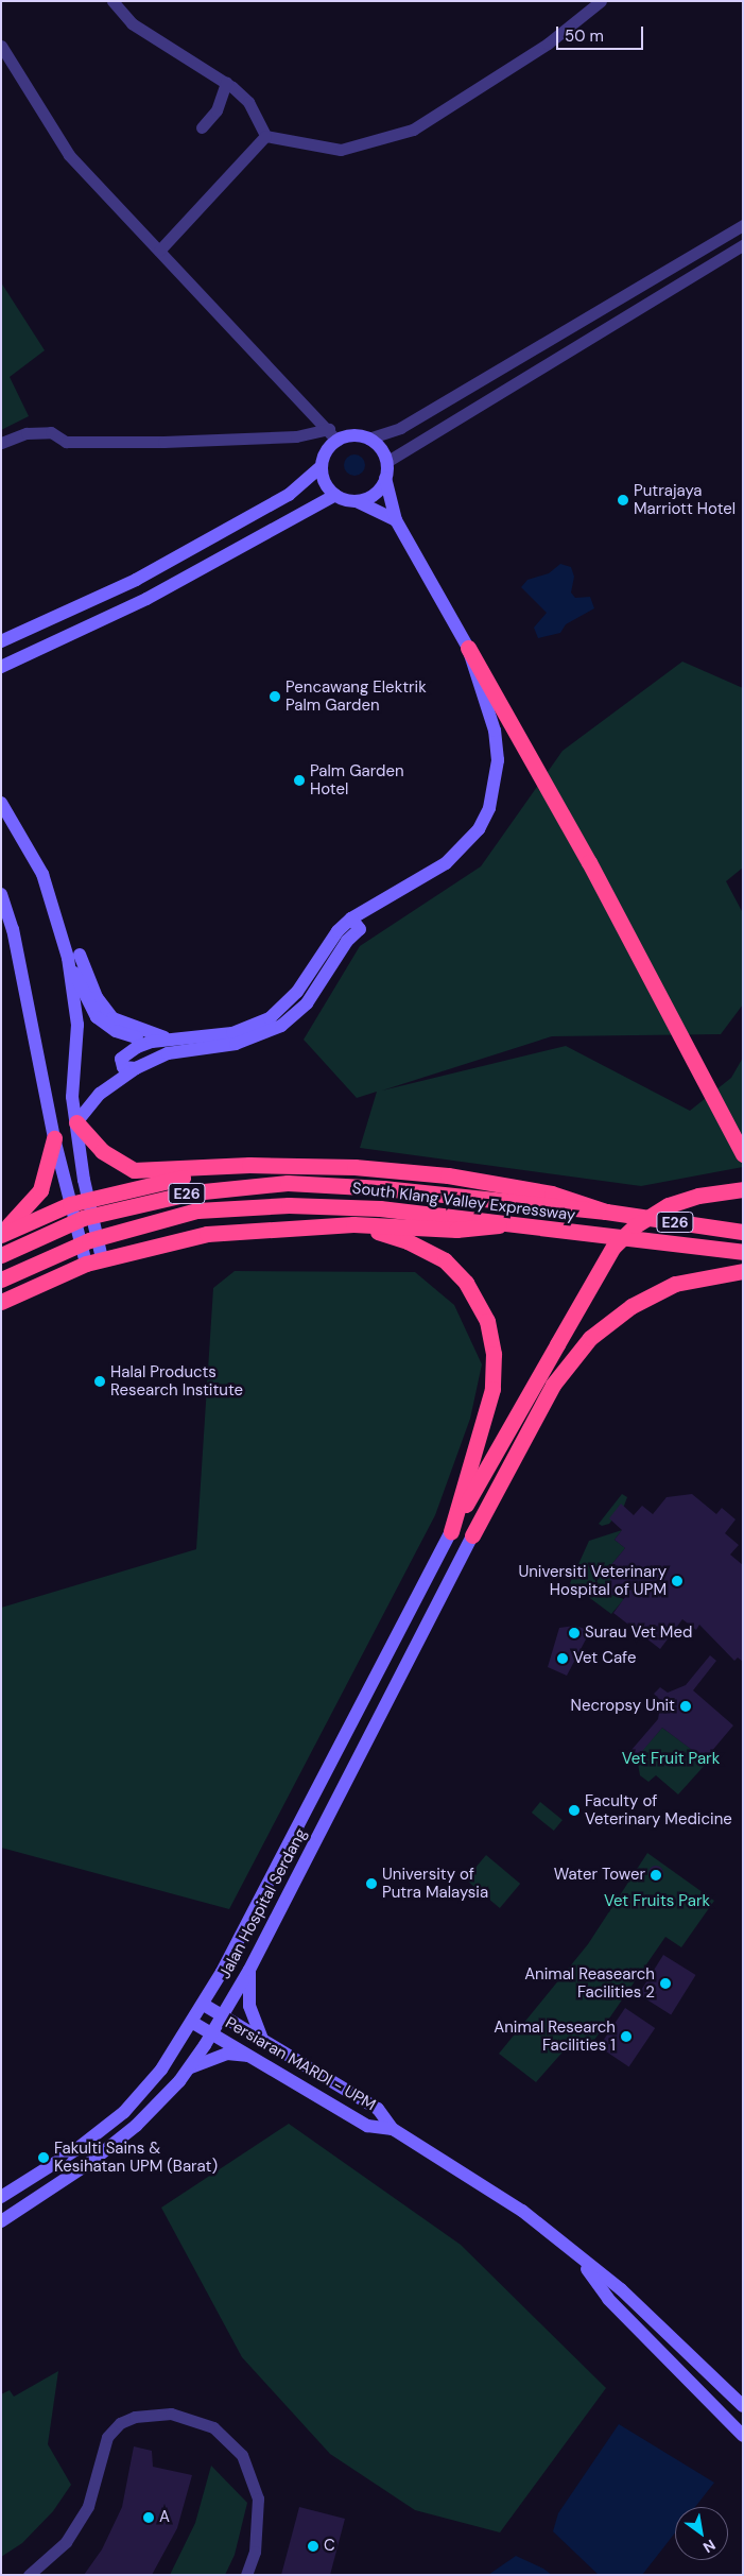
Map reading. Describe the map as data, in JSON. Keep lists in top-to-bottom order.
{
  "streets": {
    "highway": ["E26", "South Klang Valley Expressway"],
    "street": ["Jalan Hospital Serdang", "Persiaran MARDI - UPM"]
  },
  "crossings": [
    ["Jalan Hospital Serdang", "Persiaran MARDI - UPM"]
  ],
  "parks": ["Vet Fruit Park", "Vet Fruits Park"],
  "places": [
    "Putrajaya Marriott Hotel",
    "Pencawang Elektrik Palm Garden",
    "Palm Garden Hotel",
    "Halal Products Research Institute",
    "Universiti Veterinary Hospital of UPM",
    "Surau Vet Med",
    "Vet Cafe",
    "Necropsy Unit",
    "Faculty of Veterinary Medicine",
    "Water Tower",
    "University of Putra Malaysia",
    "Animal Reasearch Facilities 2",
    "Animal Research Facilities 1",
    "Fakulti Sains & Kesihatan UPM (Barat)",
    "A",
    "C"
  ],
  "scale_bar": "50 m",
  "north": "bottom right"
}
